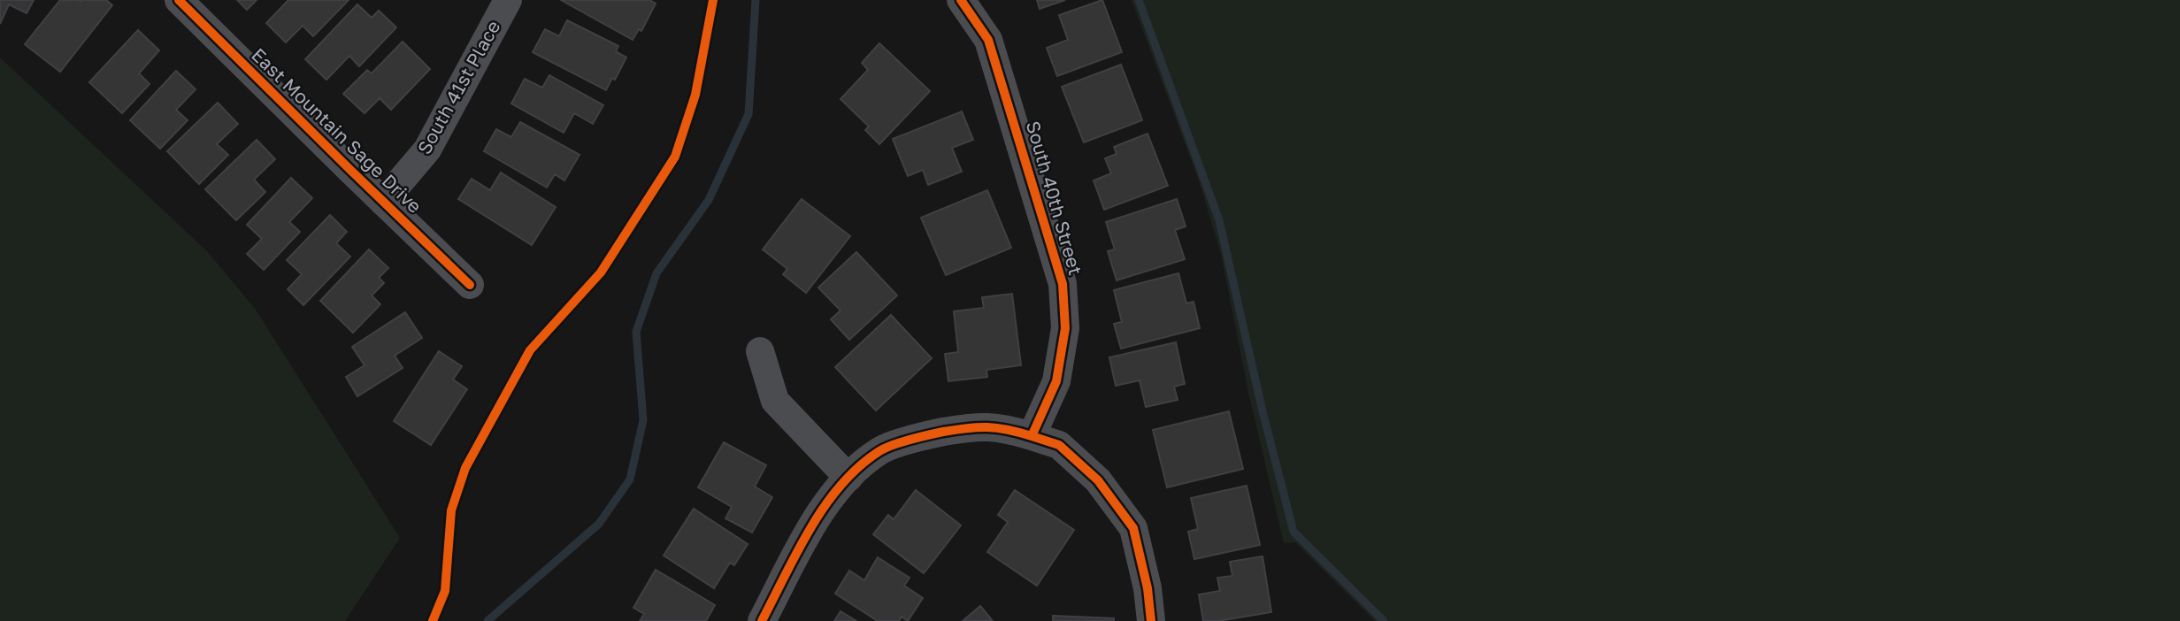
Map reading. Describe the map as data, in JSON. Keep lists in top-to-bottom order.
{
  "streets": {
    "street": ["South 41st Place", "East Mountain Sage Drive", "South 40th Street"]
  },
  "crossings": [
    ["South 41st Place", "East Mountain Sage Drive"]
  ]
}
